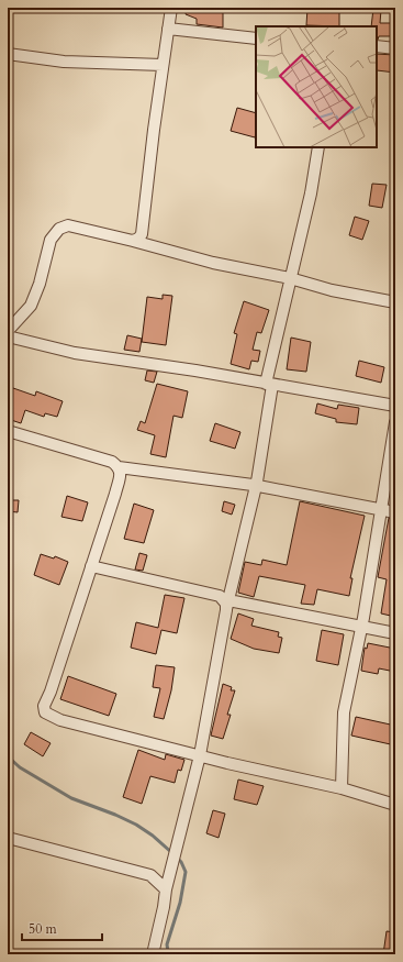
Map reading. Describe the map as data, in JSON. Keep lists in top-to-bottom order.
{
  "scale_bar": "50 m"
}
